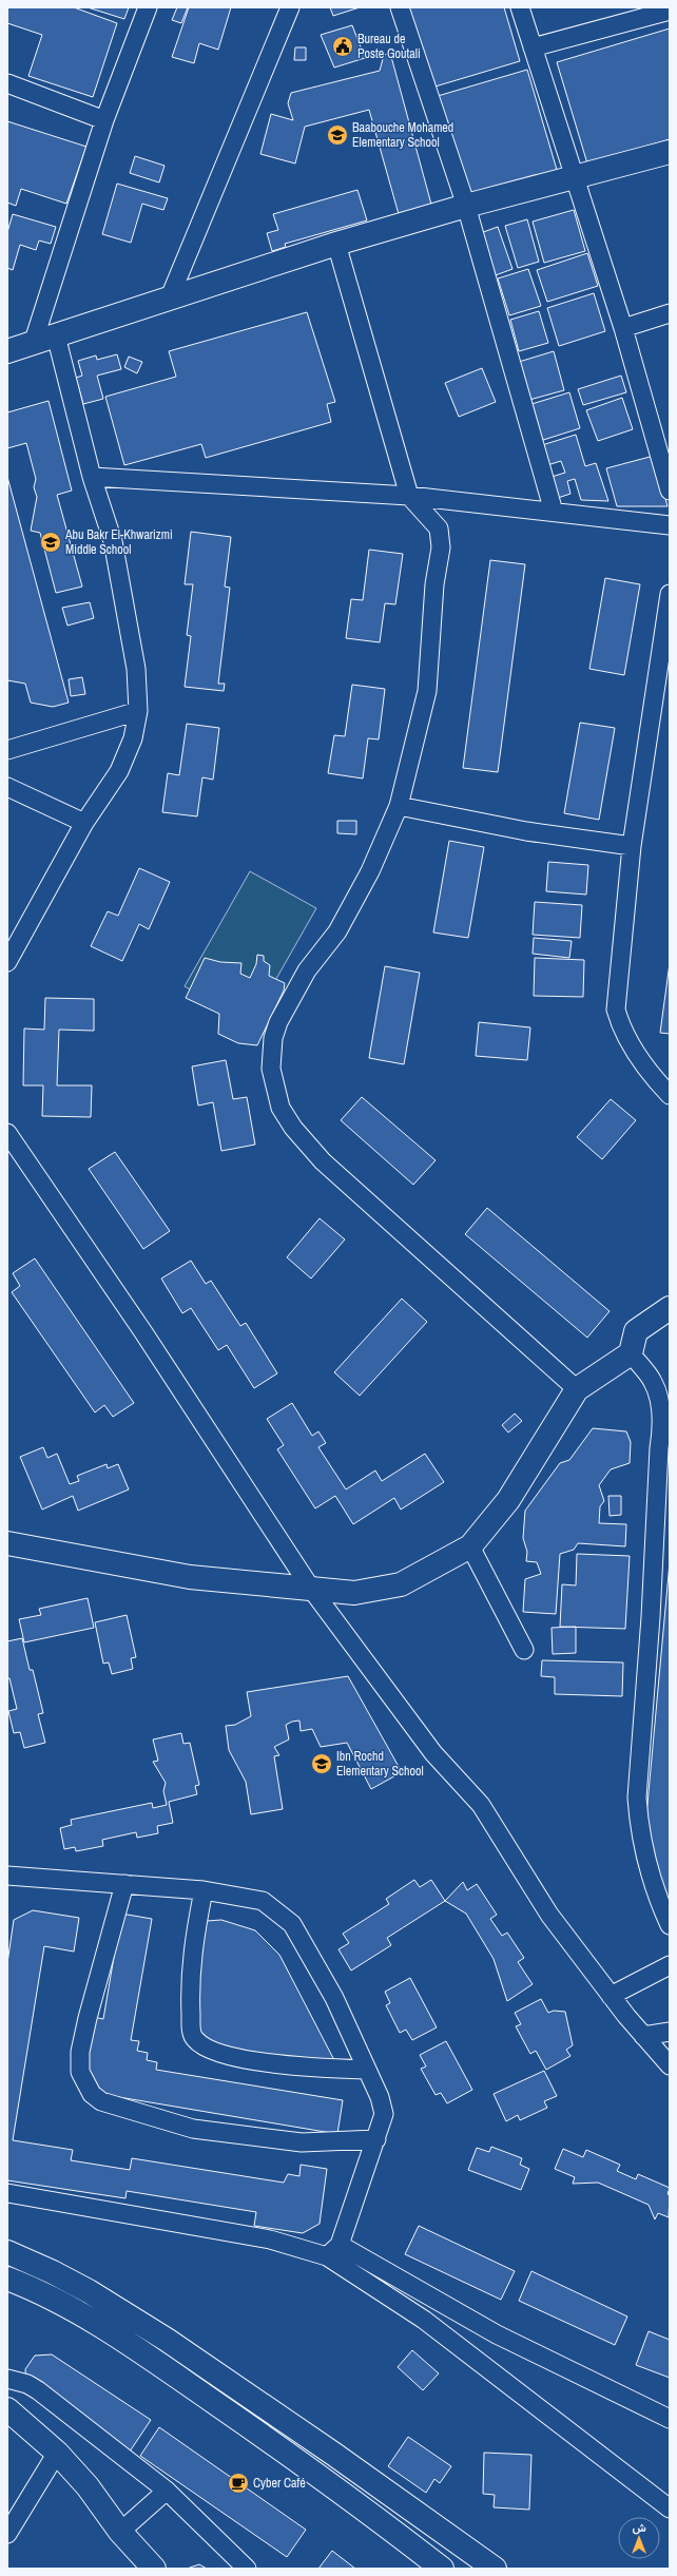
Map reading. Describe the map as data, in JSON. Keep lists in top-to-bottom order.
{
  "places": {
    "public building": ["Bureau de Poste Goutali"],
    "school or university": ["Baabouche Mohamed Elementary School", "Abu Bakr El-Khwarizmi Middle School", "Ibn Rochd Elementary School"],
    "cafe": ["Cyber Café"]
  },
  "north": "top"
}
